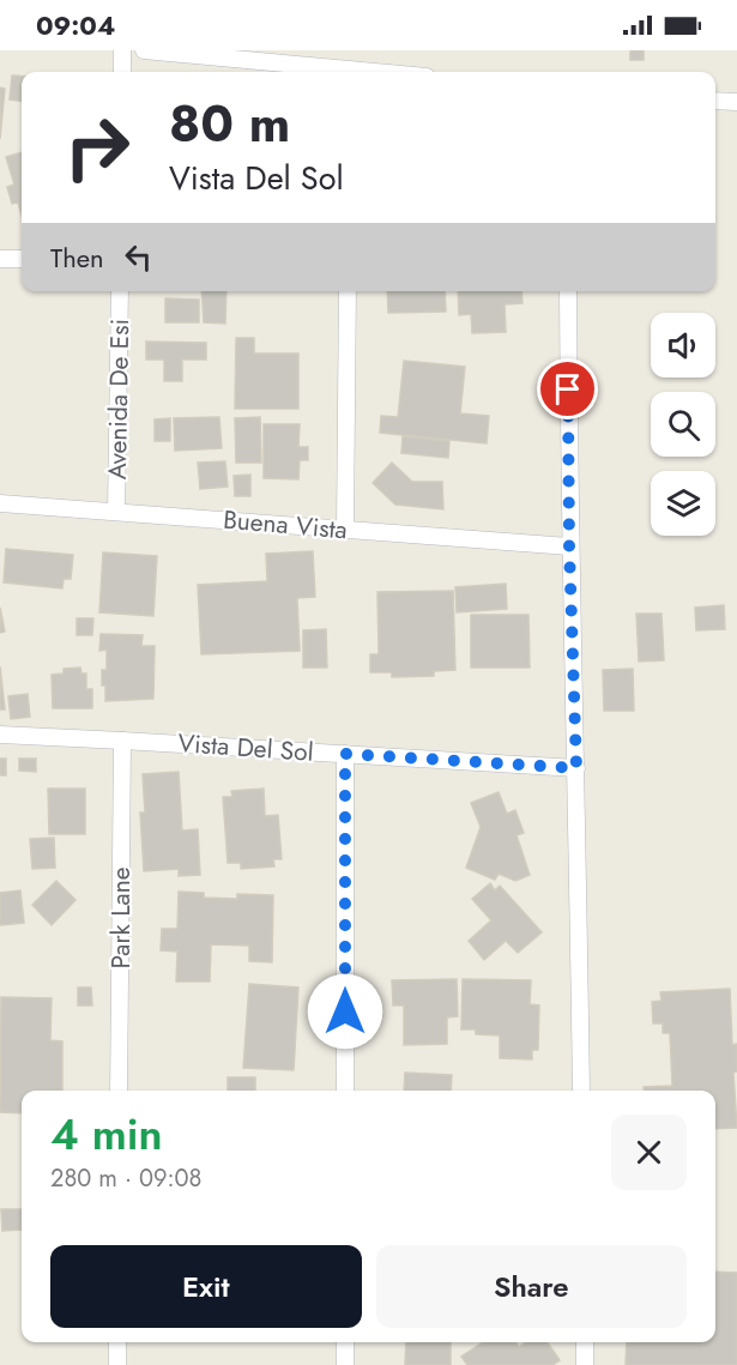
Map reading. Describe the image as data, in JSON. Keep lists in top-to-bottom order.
{
  "streets": {
    "street": [
      "Avenida De Esi",
      "Buena Vista",
      "Vista Del Sol",
      "Park Lane"
    ]
  },
  "crossings": [
    ["Avenida De Esi", "Buena Vista"],
    ["Vista Del Sol", "Park Lane"]
  ],
  "page": {
    "status": "09:04",
    "turn": ["80 m", "Vista Del Sol"],
    "then": "Then",
    "heading": ["4 min", "280 m · 09:08"],
    "buttons": ["Exit", "Share"]
  }
}
